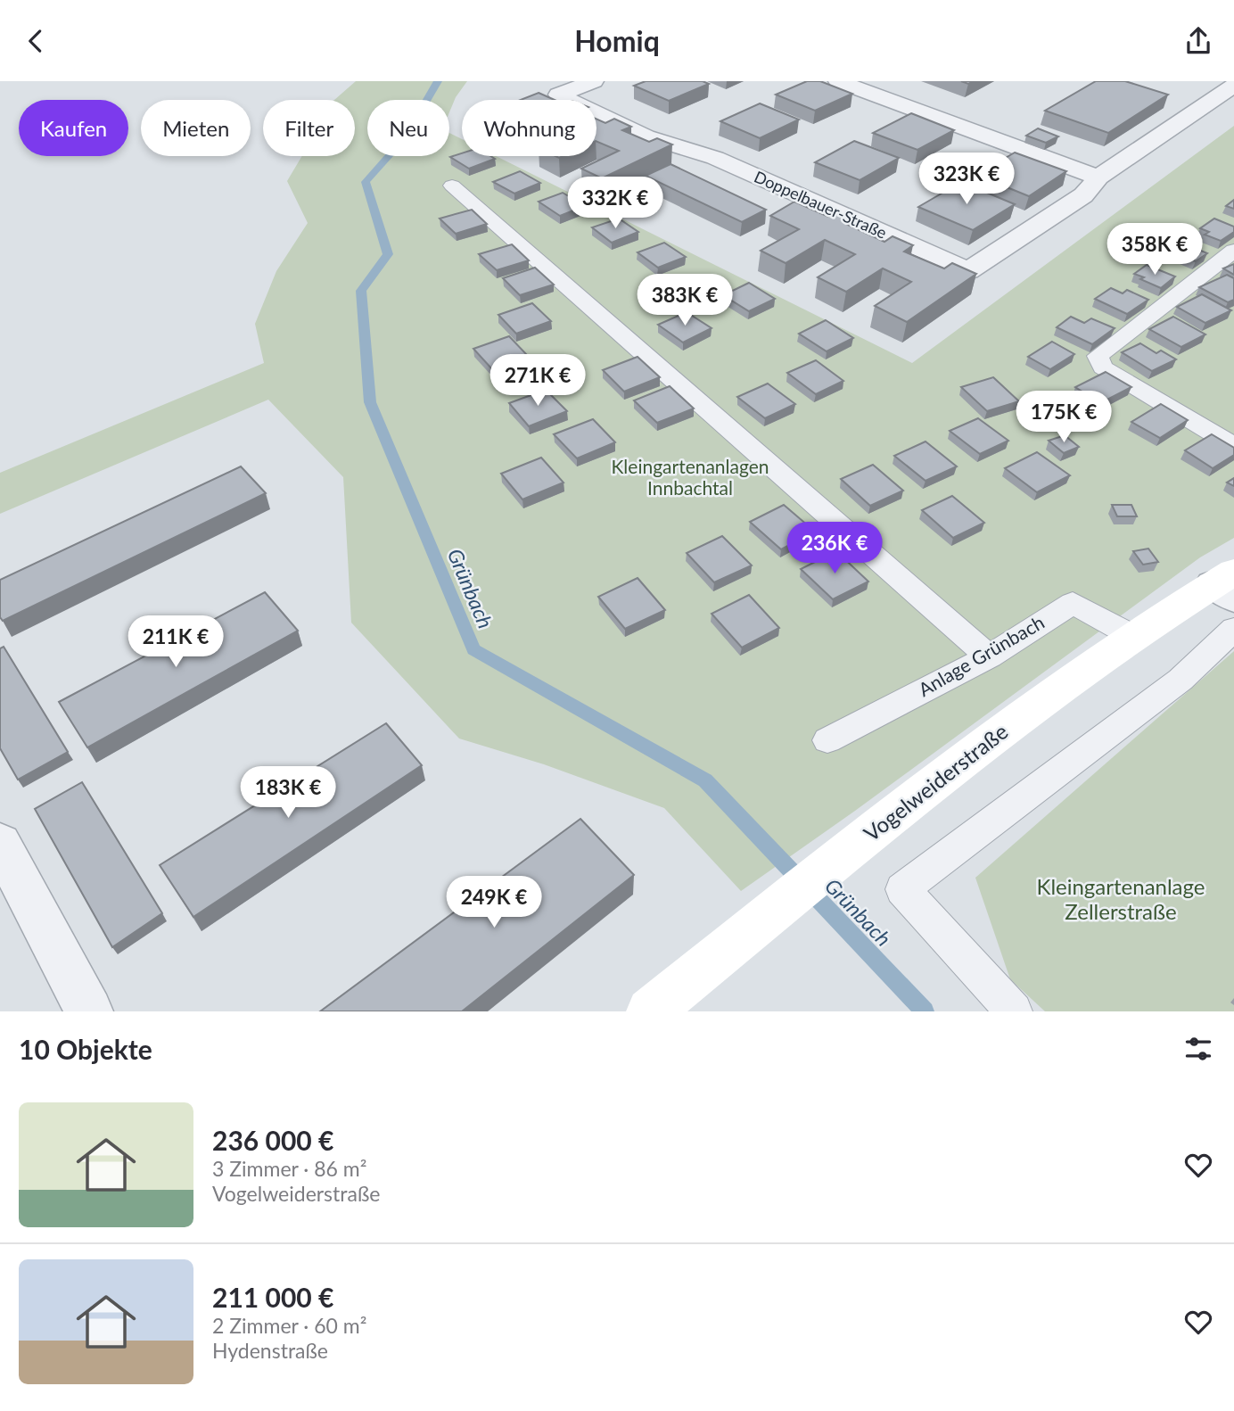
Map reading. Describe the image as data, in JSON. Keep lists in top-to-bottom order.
{
  "streets": {
    "main road": ["Vogelweiderstraße"],
    "street": ["Doppelbauer-Straße"],
    "lane": ["Anlage Grünbach"]
  },
  "crossings": [
    ["Anlage Grünbach", "Vogelweiderstraße"]
  ],
  "water": ["Grünbach"],
  "parks": ["Kleingartenanlagen Innbachtal", "Kleingartenanlage Zellerstraße"],
  "page": {
    "header": "Homiq",
    "chip": [
      "Kaufen",
      "Mieten",
      "Filter",
      "Neu",
      "Wohnung"
    ],
    "price": [
      "323K €",
      "332K €",
      "358K €",
      "383K €",
      "271K €",
      "175K €",
      "236K €",
      "211K €",
      "183K €",
      "249K €"
    ],
    "heading": "10 Objekte",
    "list": [
      {
        "name": "236 000 €",
        "note": "3 Zimmer · 86 m² · Vogelweiderstraße"
      },
      {
        "name": "211 000 €",
        "note": "2 Zimmer · 60 m² · Hydenstraße"
      }
    ]
  }
}
